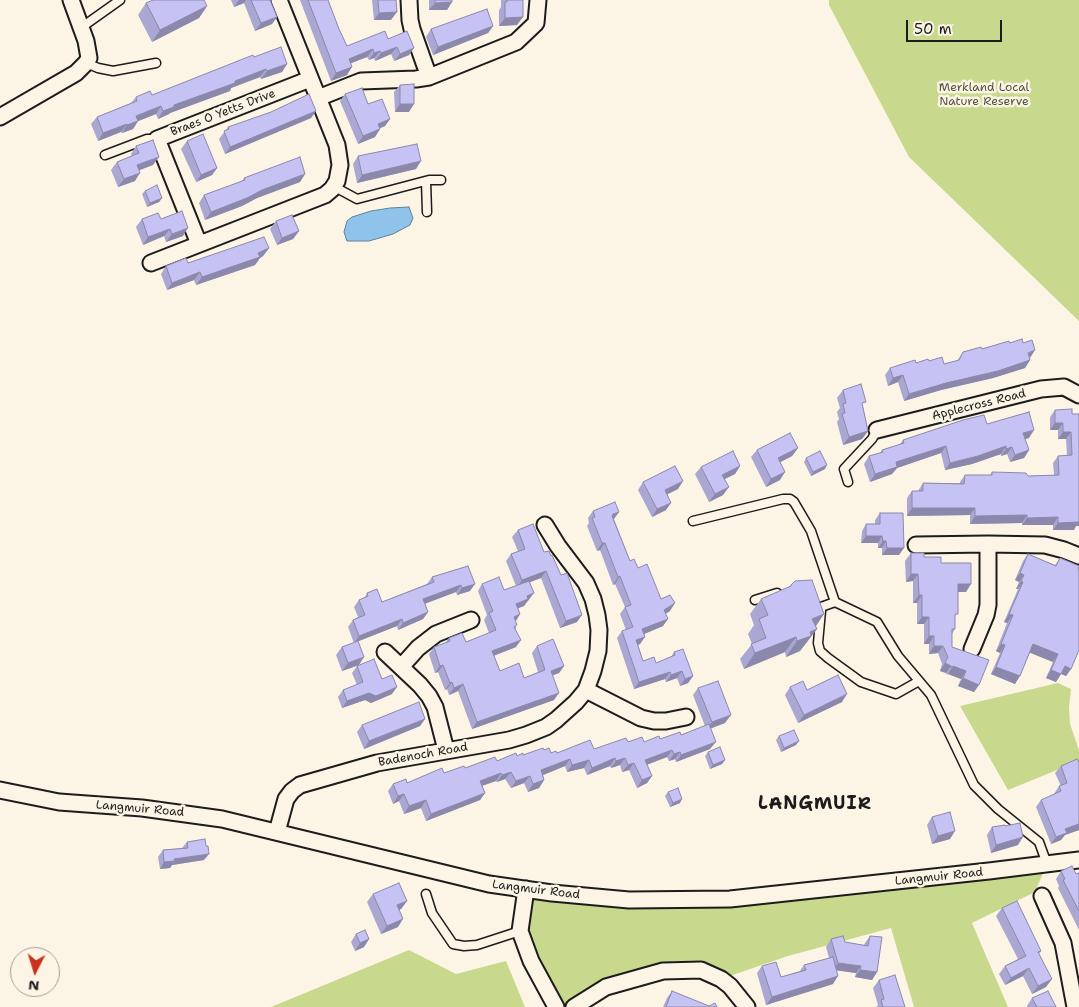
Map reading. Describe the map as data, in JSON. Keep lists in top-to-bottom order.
{
  "streets": {
    "street": [
      "Braes O Yetts Drive",
      "Applecross Road",
      "Badenoch Road",
      "Langmuir Road"
    ]
  },
  "crossings": [
    ["Badenoch Road", "Langmuir Road"]
  ],
  "districts": ["LANGMUIR"],
  "parks": ["Merkland Local Nature Reserve"],
  "scale_bar": "50 m",
  "north": "bottom"
}
